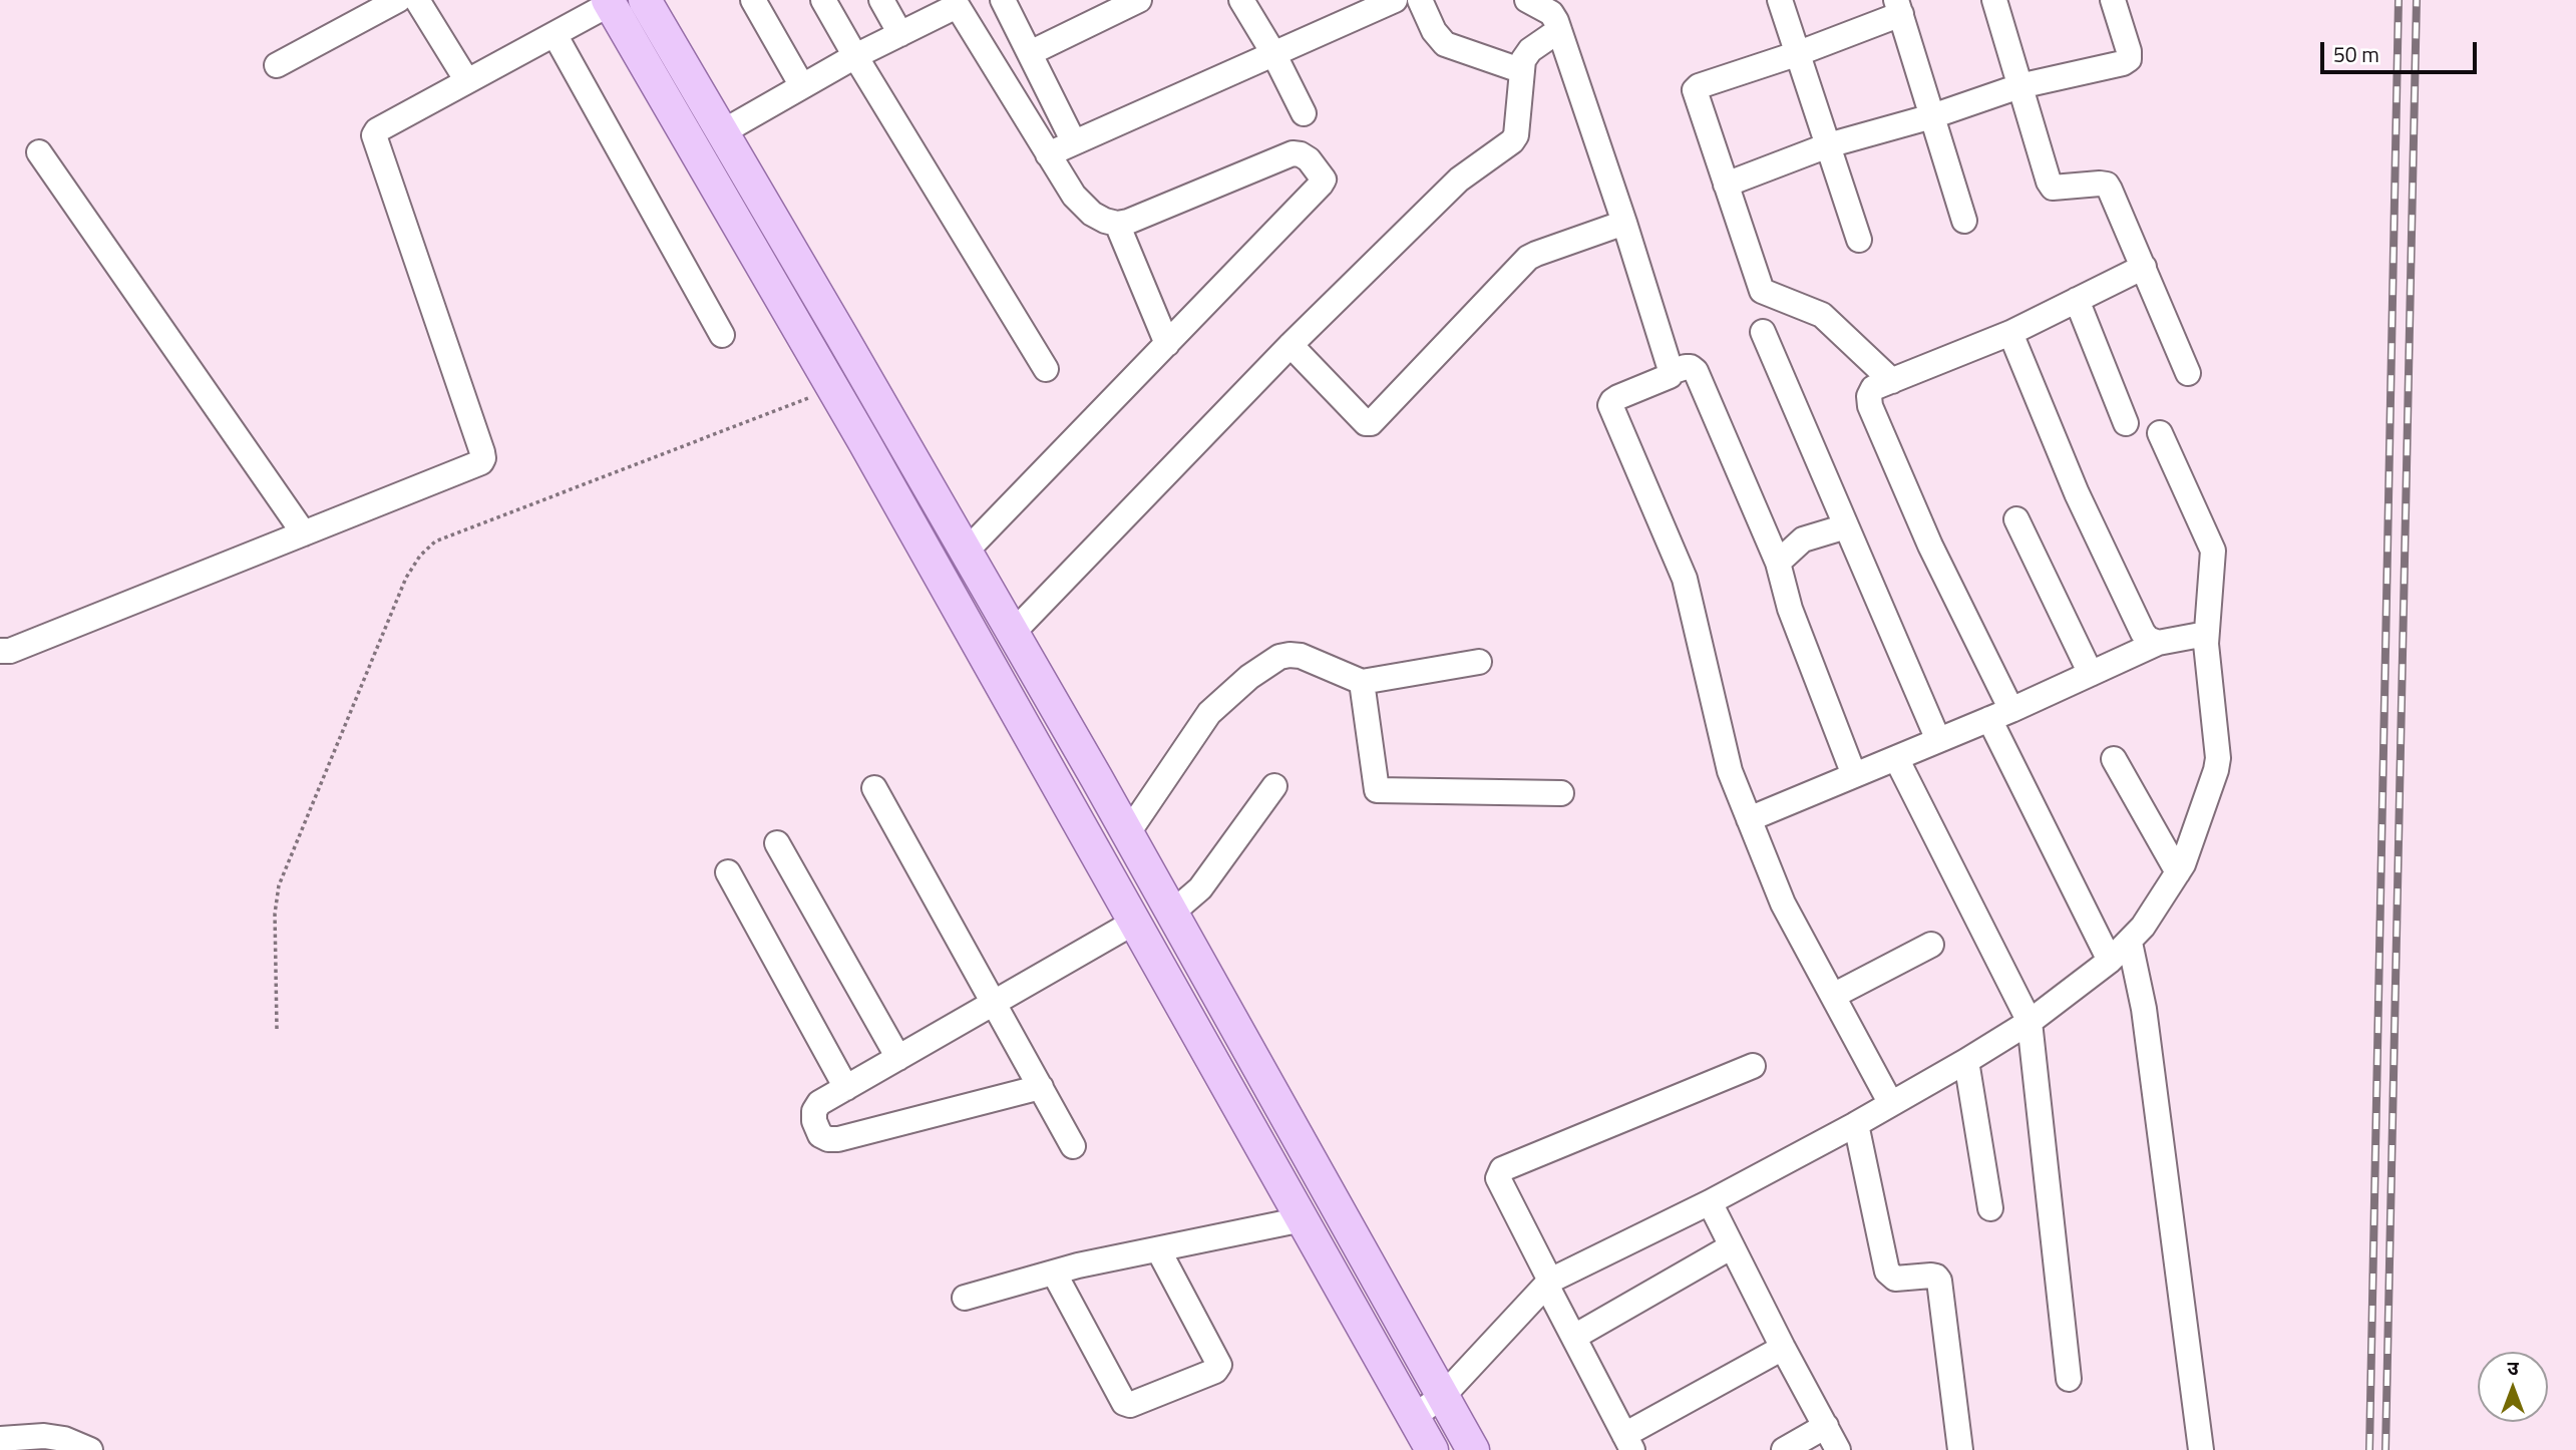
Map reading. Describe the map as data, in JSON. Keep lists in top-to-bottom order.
{
  "scale_bar": "50 m",
  "north": "top"
}
